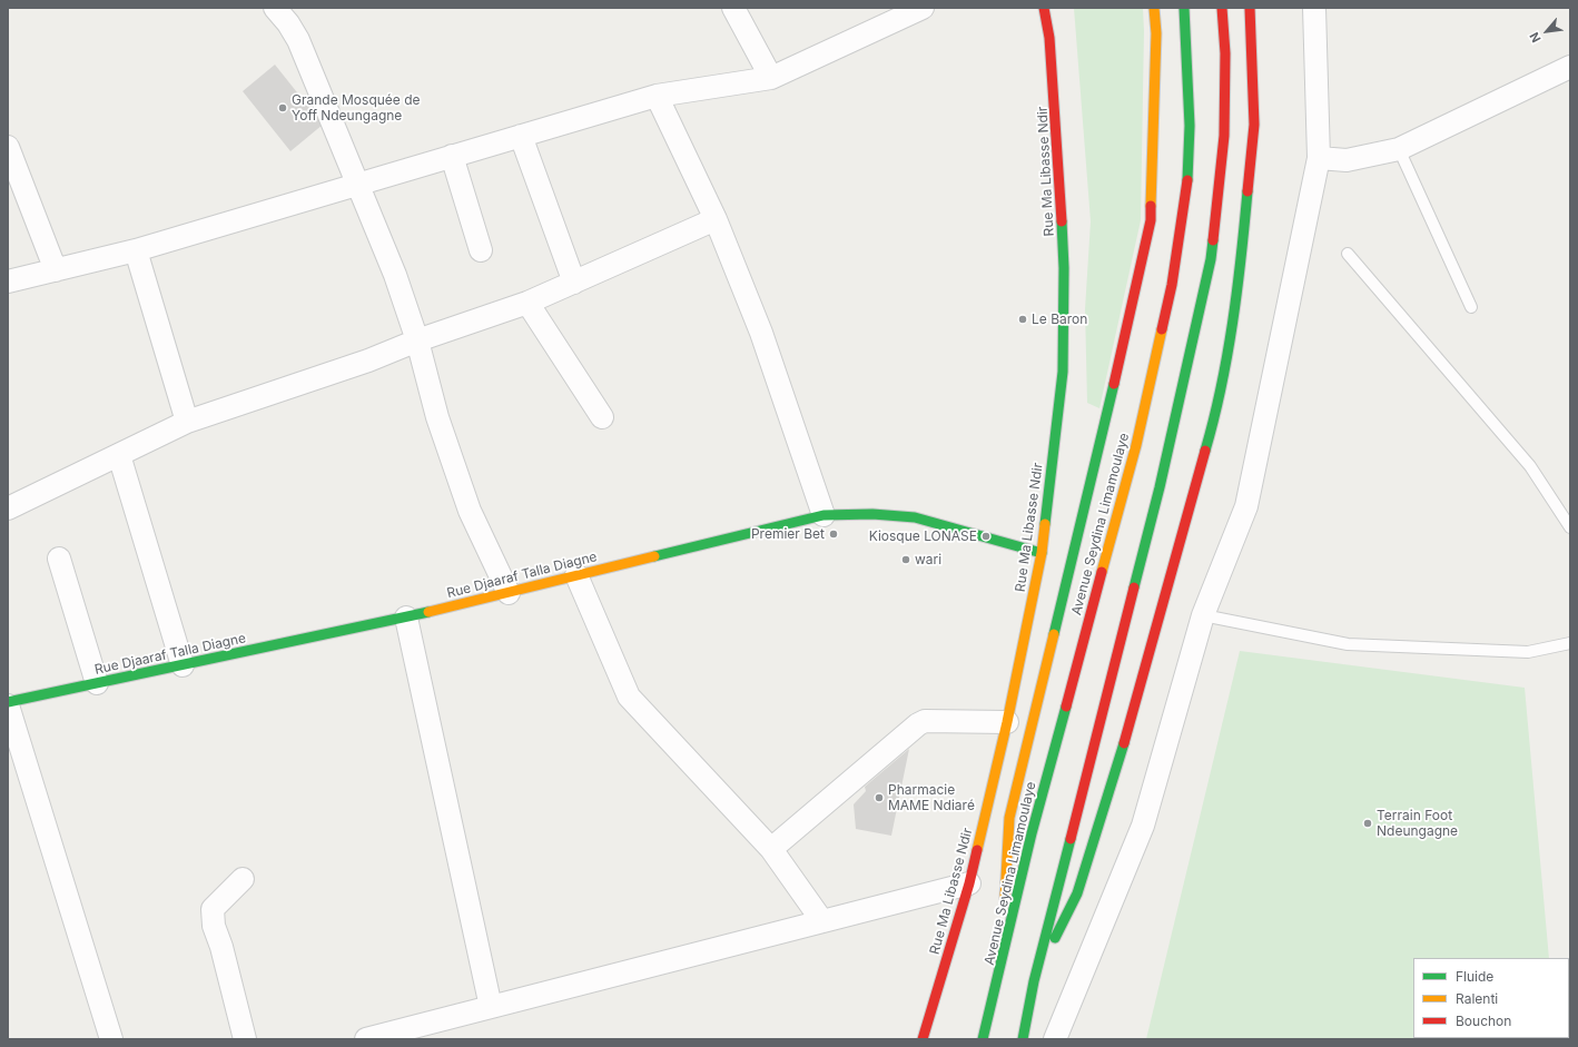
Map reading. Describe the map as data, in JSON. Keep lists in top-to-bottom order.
{
  "streets": {
    "main road": ["Rue Ma Libasse Ndir", "Avenue Seydina Limamoulaye", "Rue Djaaraf Talla Diagne"]
  },
  "crossings": [
    ["Rue Ma Libasse Ndir", "Rue Djaaraf Talla Diagne"]
  ],
  "places": [
    "Grande Mosquée de Yoff Ndeungagne",
    "Le Baron",
    "Premier Bet",
    "Kiosque LONASE",
    "wari",
    "Pharmacie MAME Ndiaré",
    "Terrain Foot Ndeungagne"
  ],
  "legend": ["Fluide", "Ralenti", "Bouchon"],
  "north": "bottom left"
}
